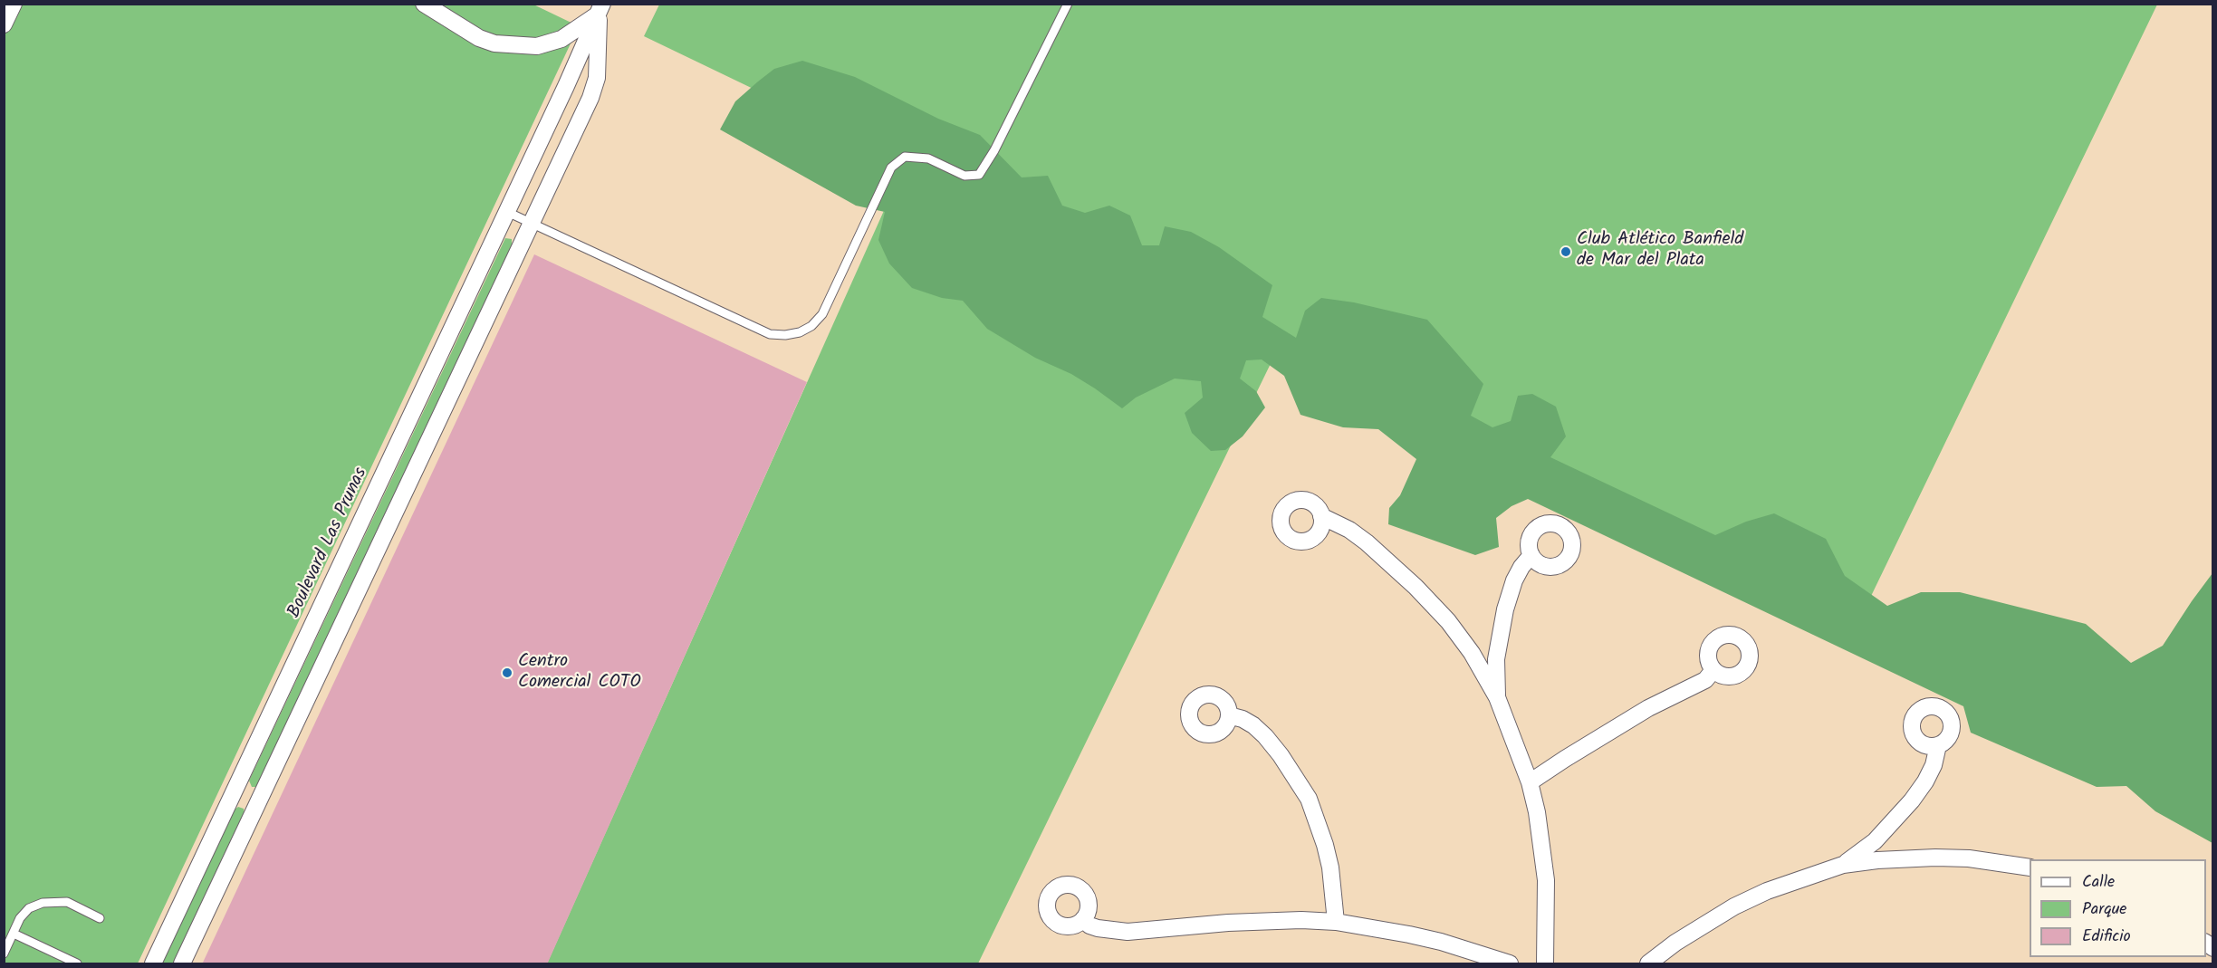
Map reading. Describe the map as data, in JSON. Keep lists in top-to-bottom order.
{
  "streets": {
    "street": ["Boulevard Las Prunas"]
  },
  "places": ["Club Atlético Banfield de Mar del Plata", "Centro Comercial COTO"],
  "legend": ["Calle", "Parque", "Edificio"]
}
